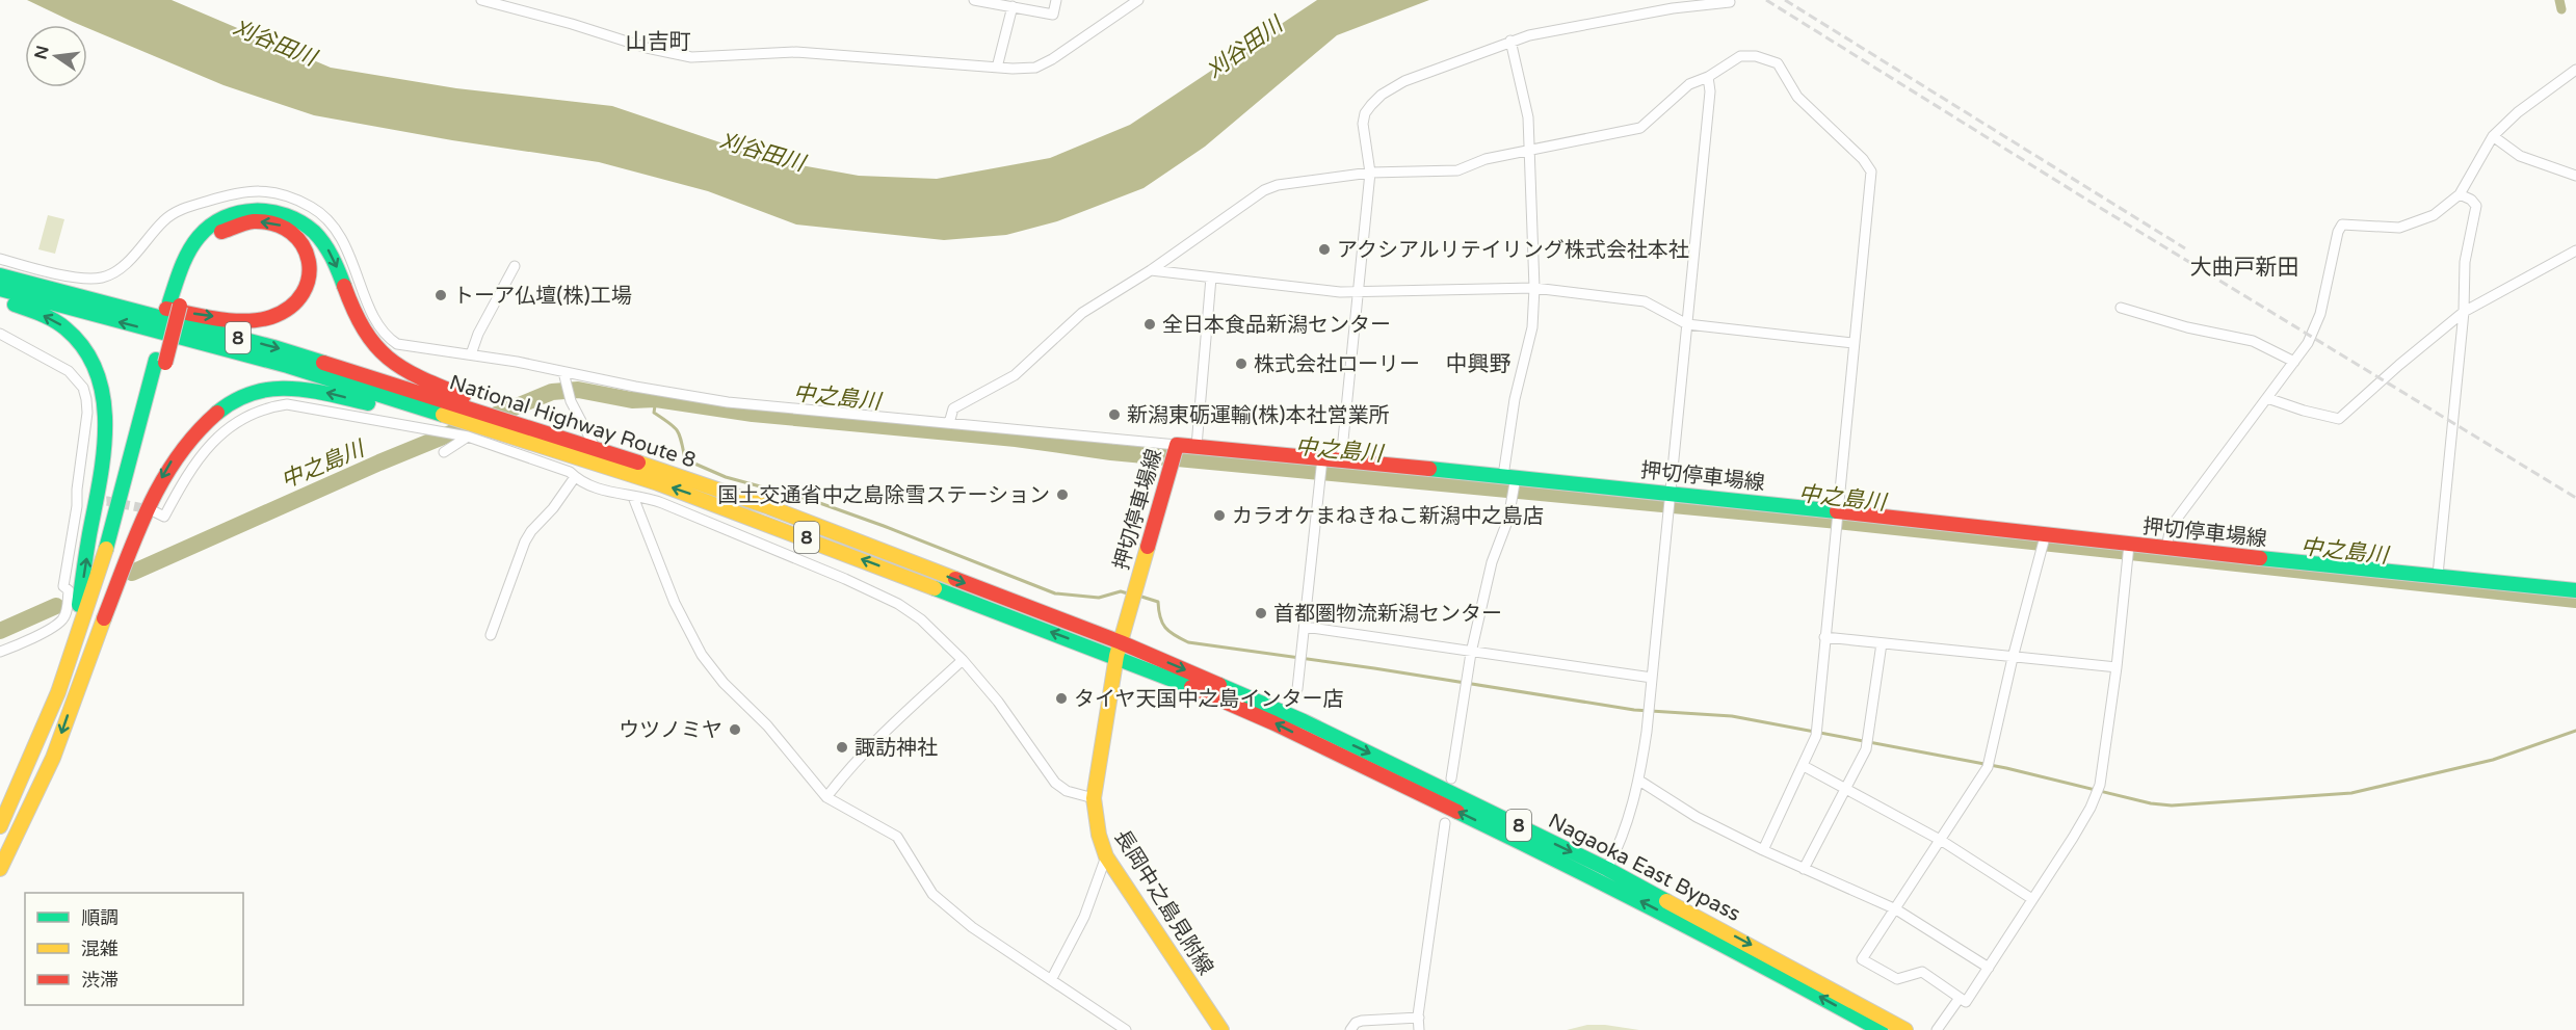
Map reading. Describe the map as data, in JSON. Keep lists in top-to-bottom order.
{
  "streets": {
    "main road": [
      "8",
      "National Highway Route 8",
      "押切停車場線",
      "Nagaoka East Bypass",
      "長岡中之島見附線"
    ]
  },
  "crossings": [
    ["National Highway Route 8", "押切停車場線"],
    ["National Highway Route 8", "Nagaoka East Bypass"],
    ["National Highway Route 8", "長岡中之島見附線"],
    ["押切停車場線", "Nagaoka East Bypass"],
    ["押切停車場線", "長岡中之島見附線"],
    ["Nagaoka East Bypass", "長岡中之島見附線"]
  ],
  "districts": ["山吉町", "大曲戸新田", "中興野"],
  "water": ["刈谷田川", "中之島川"],
  "places": [
    "アクシアルリテイリング株式会社本社",
    "トーア仏壇(株)工場",
    "全日本食品新潟センター",
    "株式会社ローリー",
    "新潟東砺運輸(株)本社営業所",
    "国土交通省中之島除雪ステーション",
    "カラオケまねきねこ新潟中之島店",
    "首都圏物流新潟センター",
    "タイヤ天国中之島インター店",
    "ウツノミヤ",
    "諏訪神社"
  ],
  "legend": ["順調", "混雑", "渋滞"],
  "north": "left"
}
